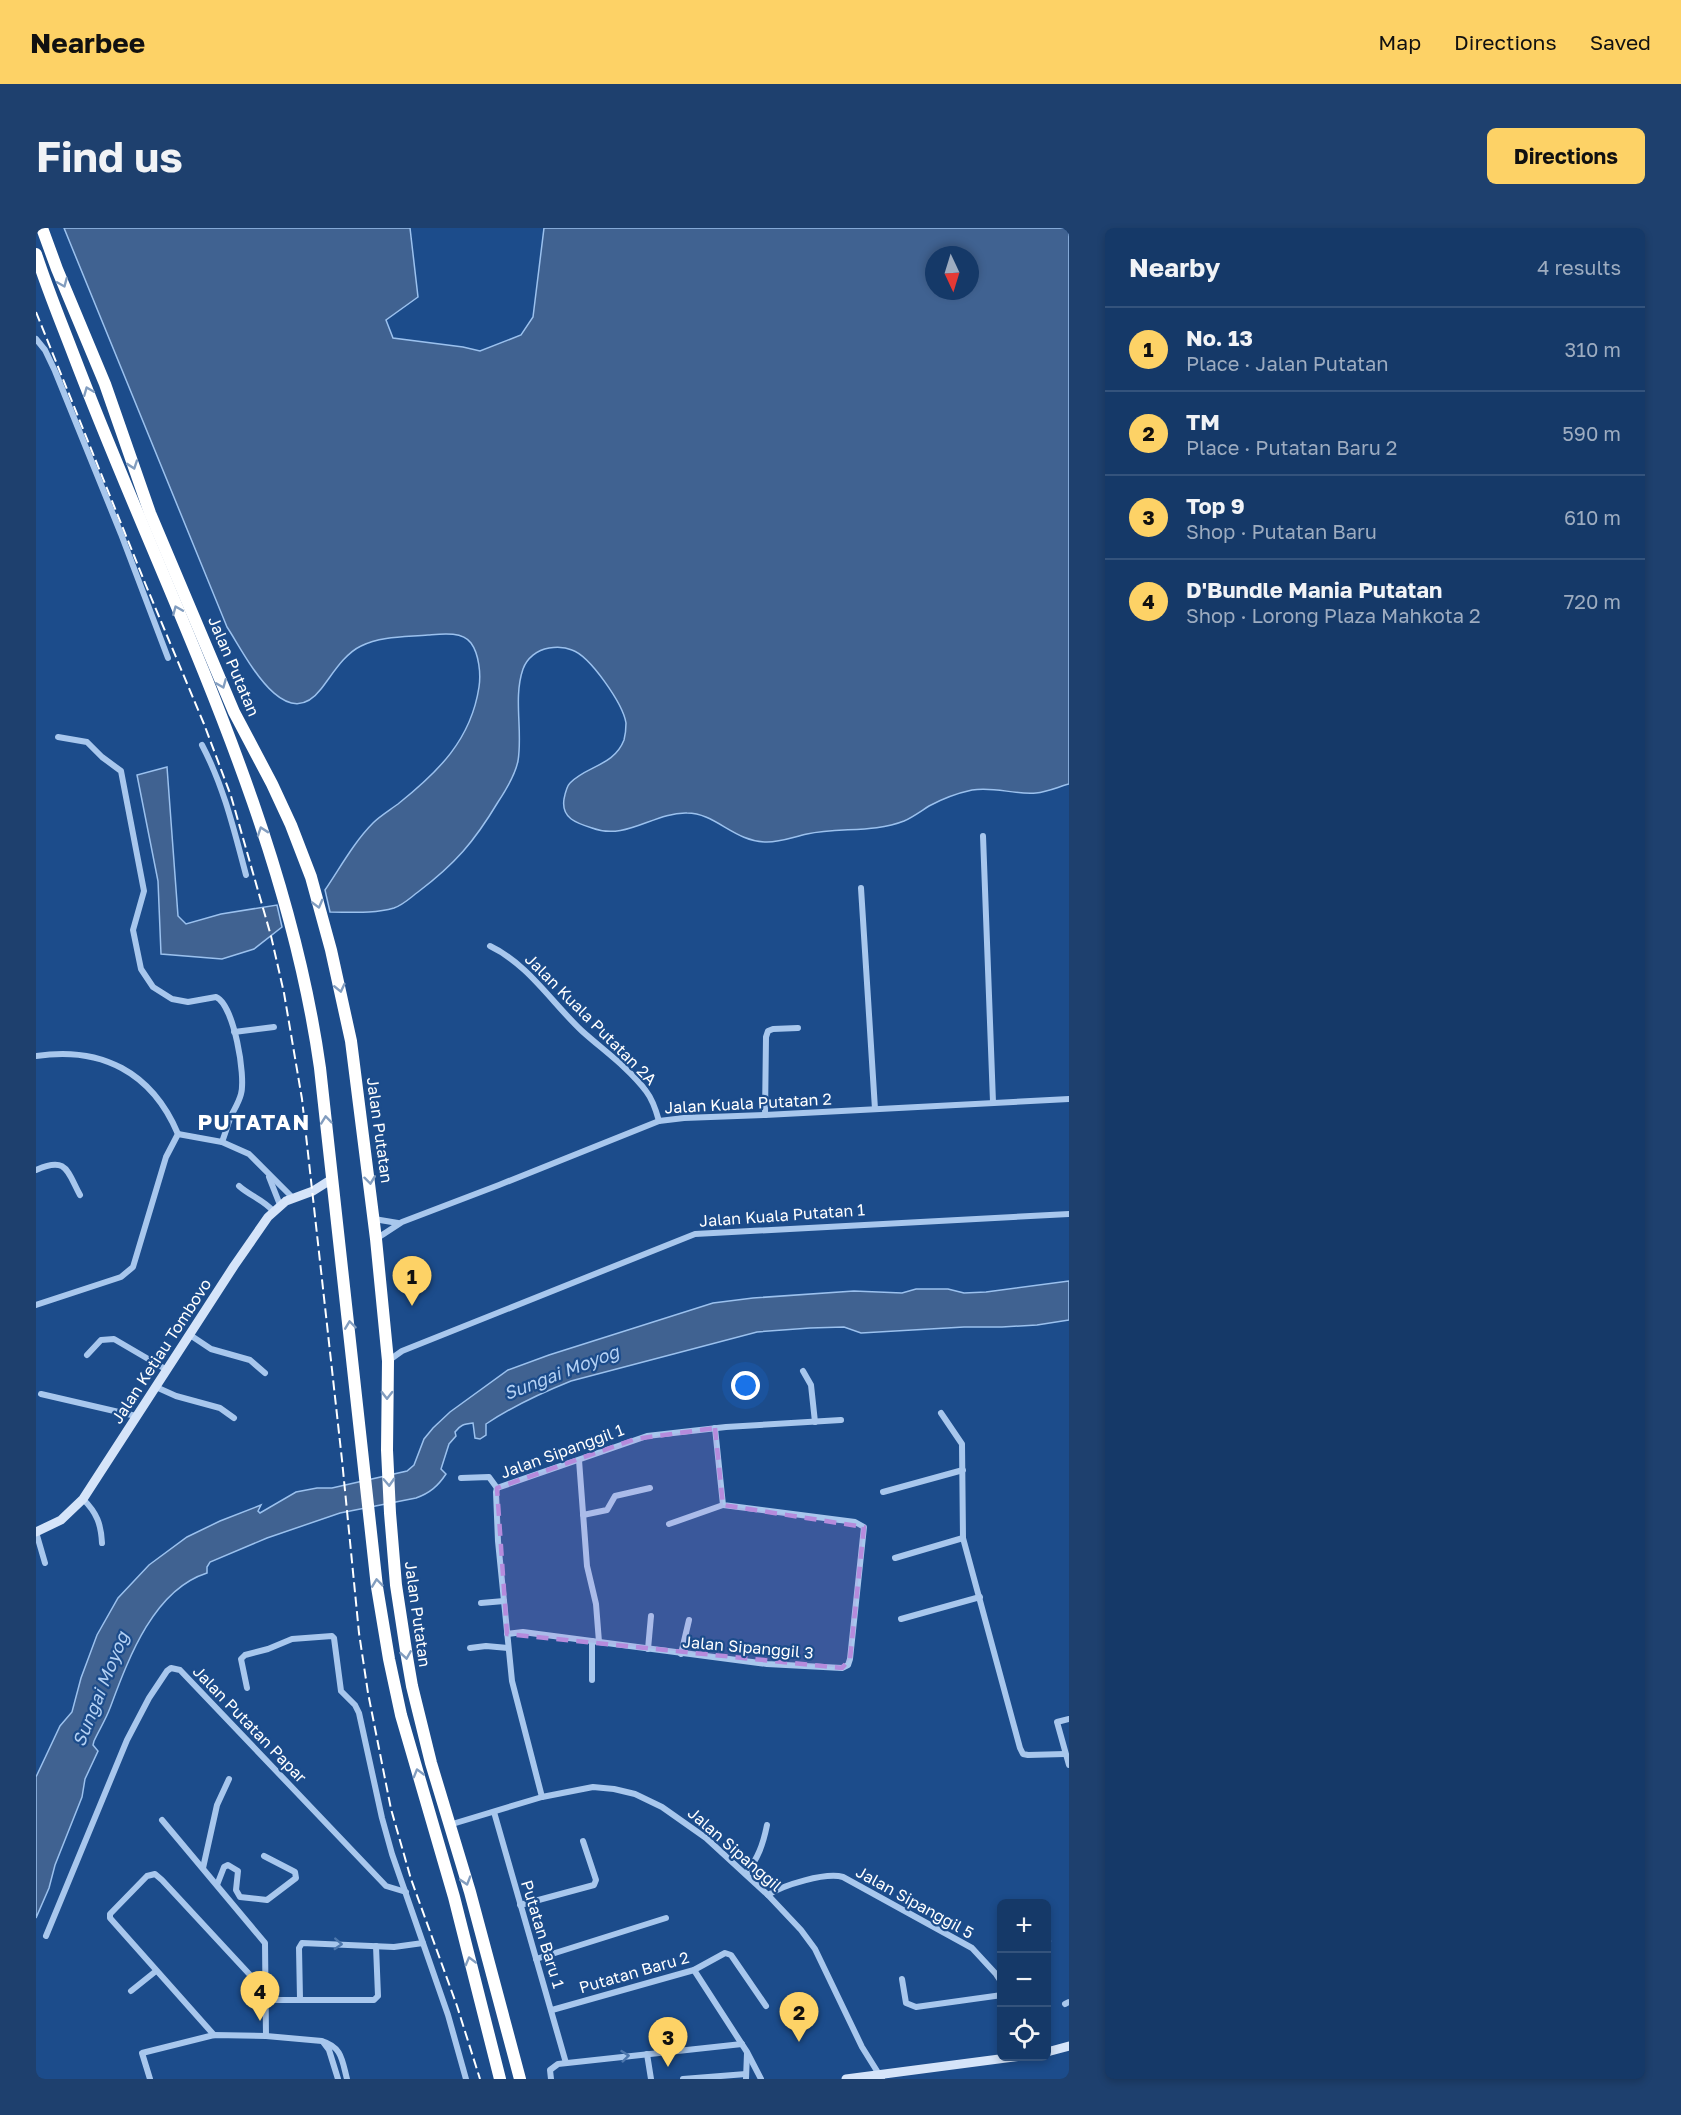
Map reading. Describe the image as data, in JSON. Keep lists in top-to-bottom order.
{
  "streets": {
    "highway": ["Jalan Putatan"],
    "street": [
      "Jalan Kuala Putatan 2A",
      "Jalan Kuala Putatan 2",
      "Jalan Kuala Putatan 1",
      "Jalan Ketiau Tombovo",
      "Jalan Sipanggil 1",
      "Jalan Sipanggil 3",
      "Jalan Putatan Papar",
      "Jalan Sipanggil",
      "Jalan Sipanggil 5",
      "Putatan Baru 1",
      "Putatan Baru 2"
    ]
  },
  "crossings": [
    ["Jalan Putatan", "Jalan Kuala Putatan 2"],
    ["Jalan Putatan", "Jalan Kuala Putatan 1"],
    ["Jalan Putatan", "Jalan Ketiau Tombovo"],
    ["Jalan Putatan", "Jalan Sipanggil"],
    ["Jalan Kuala Putatan 2A", "Jalan Kuala Putatan 2"],
    ["Jalan Sipanggil 1", "Jalan Sipanggil 3"],
    ["Jalan Sipanggil 1", "Jalan Sipanggil"],
    ["Jalan Sipanggil", "Jalan Sipanggil 5"],
    ["Jalan Sipanggil", "Putatan Baru 1"],
    ["Putatan Baru 1", "Putatan Baru 2"]
  ],
  "districts": ["PUTATAN"],
  "water": ["Sungai Moyog"],
  "north": "bottom",
  "page": {
    "header": "Nearbee",
    "nav": ["Map", "Directions", "Saved"],
    "buttons": "Directions",
    "title": "Find us",
    "heading": ["Nearby", "4 results"],
    "list": [
      {
        "mark": "1",
        "name": "No. 13",
        "note": "Place · Jalan Putatan",
        "value": "310 m"
      },
      {
        "mark": "2",
        "name": "TM",
        "note": "Place · Putatan Baru 2",
        "value": "590 m"
      },
      {
        "mark": "3",
        "name": "Top 9",
        "note": "Shop · Putatan Baru",
        "value": "610 m"
      },
      {
        "mark": "4",
        "name": "D'Bundle Mania Putatan",
        "note": "Shop · Lorong Plaza Mahkota 2",
        "value": "720 m"
      }
    ],
    "pins": [
      "1",
      "4",
      "2",
      "3"
    ],
    "map_buttons": ["+", "−"]
  }
}
